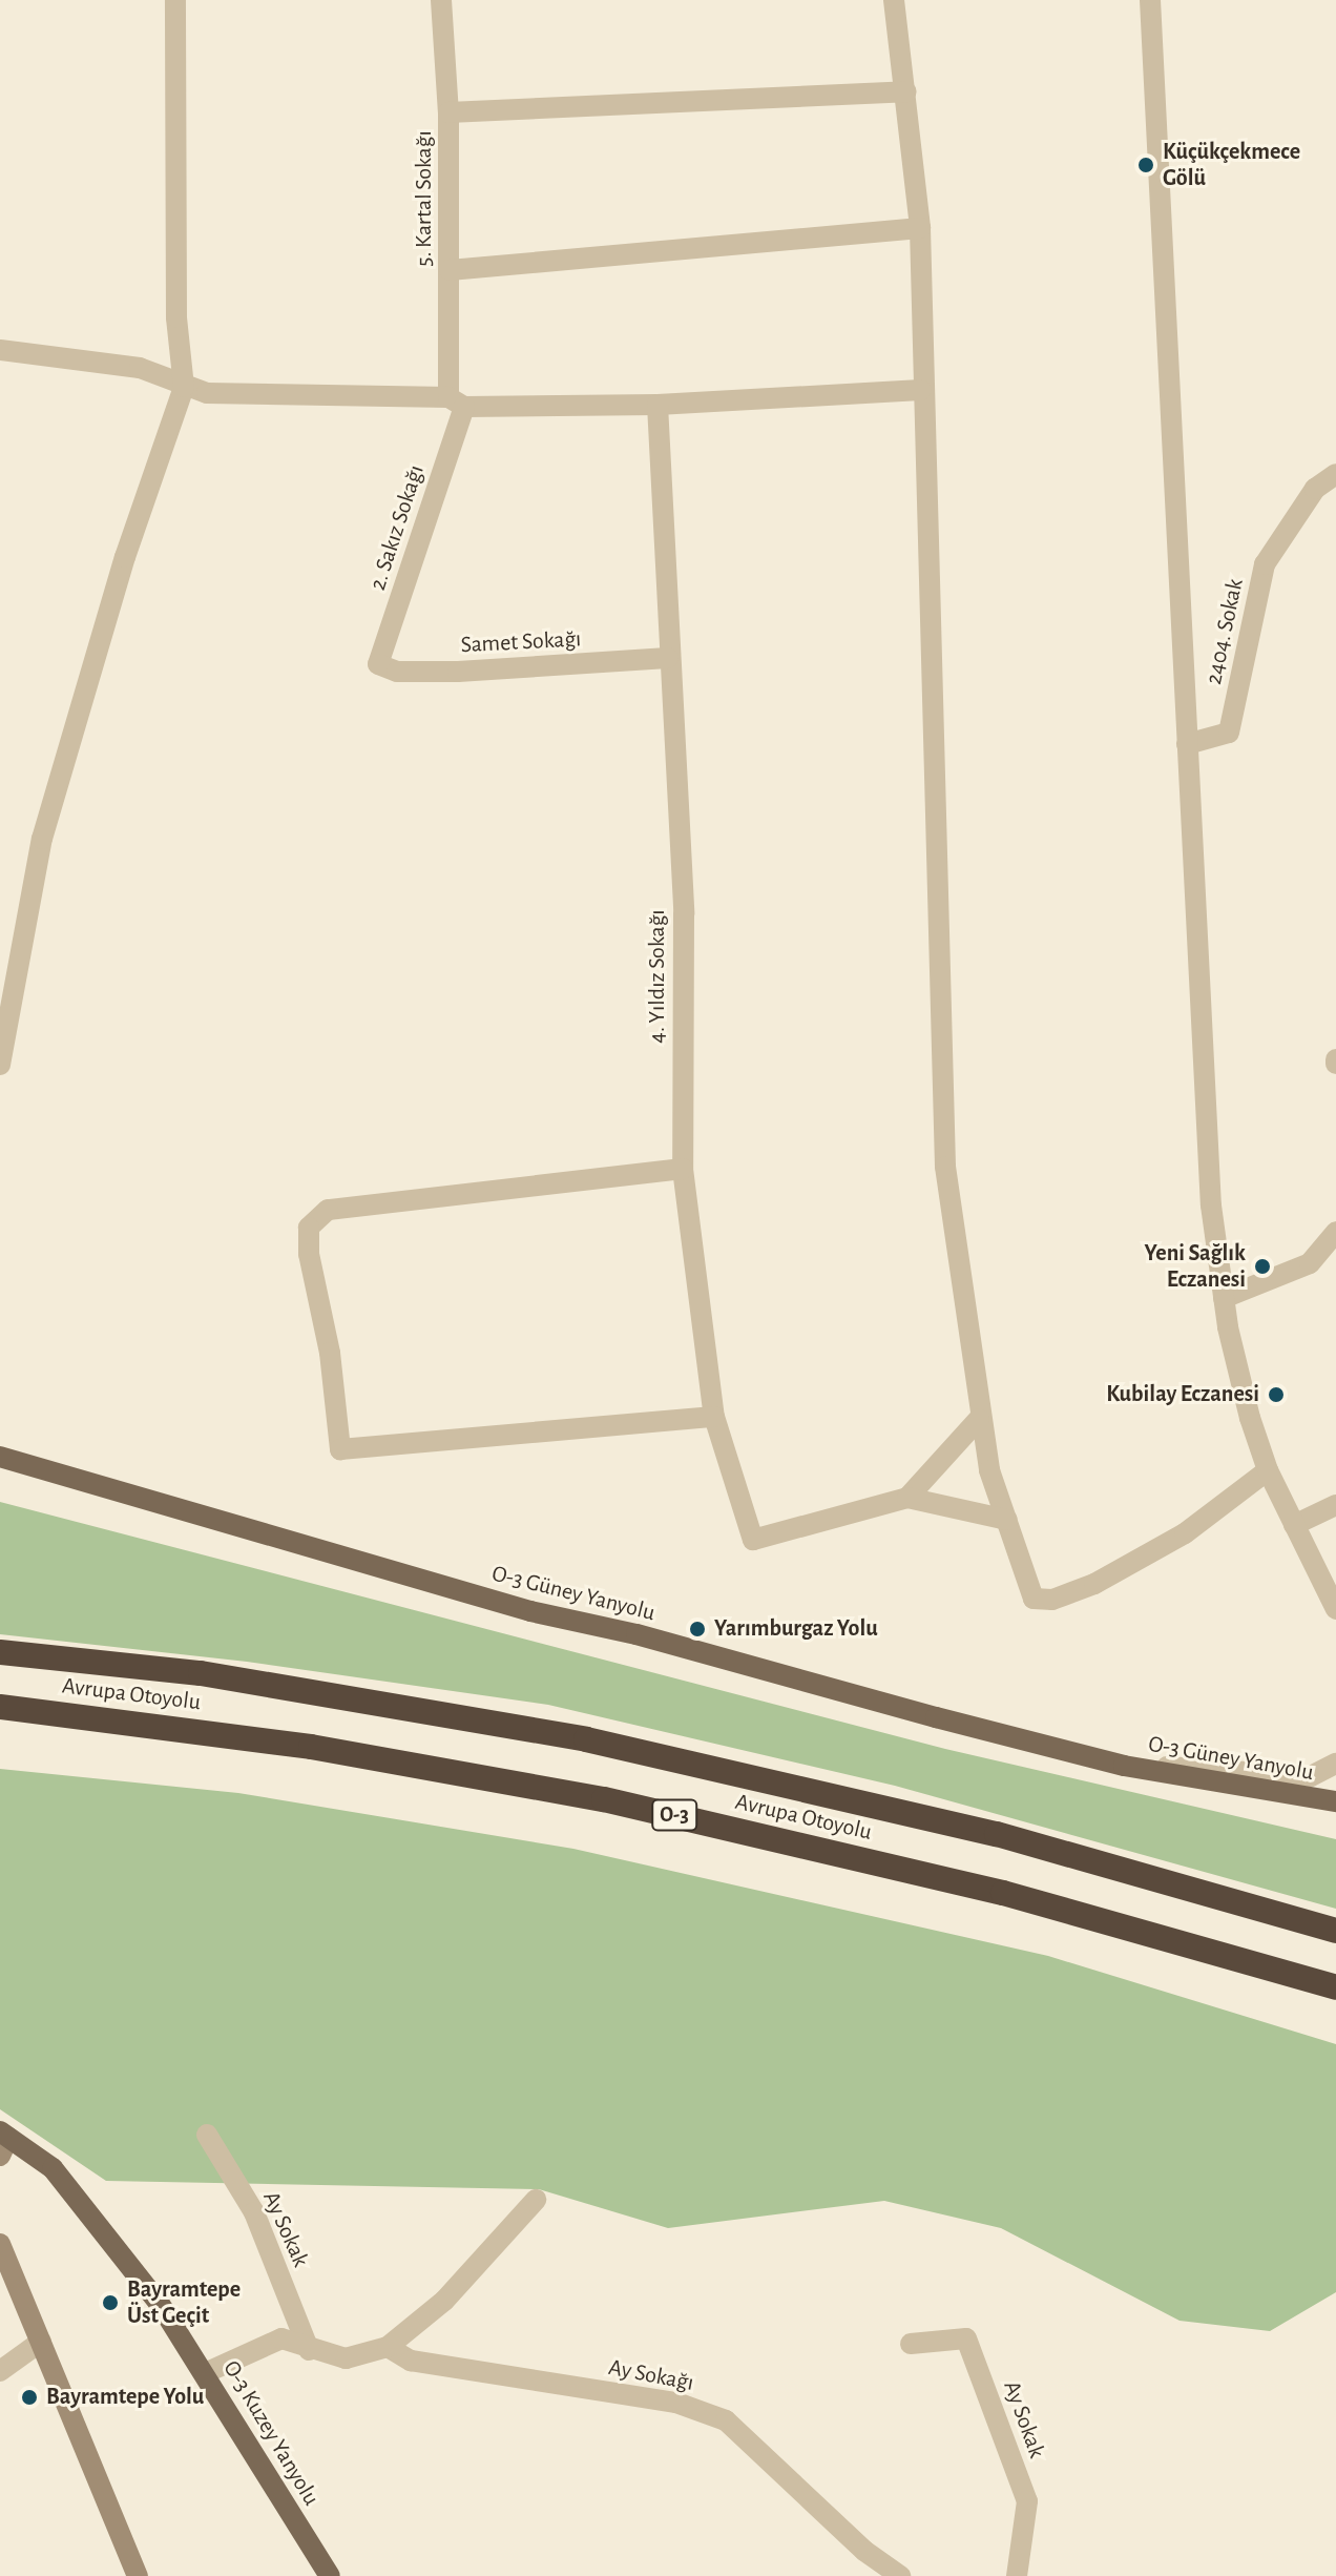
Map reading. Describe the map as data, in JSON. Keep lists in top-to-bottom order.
{
  "streets": {
    "highway": ["Avrupa Otoyolu", "O-3"],
    "main road": ["O-3 Güney Yanyolu", "O-3 Kuzey Yanyolu"],
    "street": [
      "5. Kartal Sokağı",
      "2. Sakız Sokağı",
      "2404. Sokak",
      "Samet Sokağı",
      "4. Yıldız Sokağı",
      "Ay Sokak",
      "Ay Sokağı"
    ]
  },
  "crossings": [
    ["5. Kartal Sokağı", "2. Sakız Sokağı"],
    ["2. Sakız Sokağı", "Samet Sokağı"],
    ["Samet Sokağı", "4. Yıldız Sokağı"]
  ],
  "places": [
    "Küçükçekmece Gölü",
    "Yeni Sağlık Eczanesi",
    "Kubilay Eczanesi",
    "Yarımburgaz Yolu",
    "Bayramtepe Üst Geçit",
    "Bayramtepe Yolu"
  ]
}
